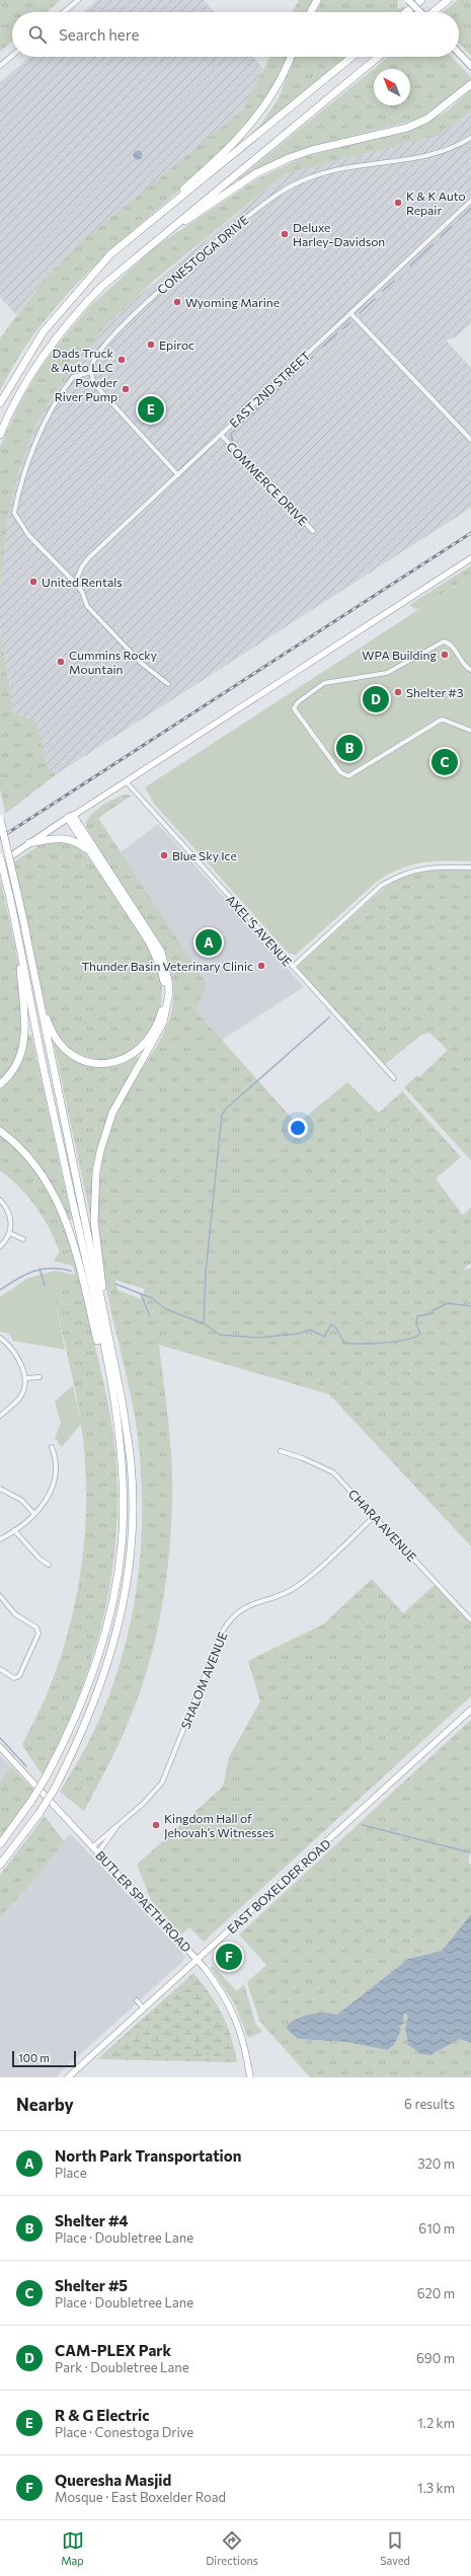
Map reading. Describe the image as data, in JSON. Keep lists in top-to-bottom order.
{
  "streets": {
    "main road": ["EAST BOXELDER ROAD", "BUTLER SPAETH ROAD"],
    "street": [
      "CONESTOGA DRIVE",
      "EAST 2ND STREET",
      "COMMERCE DRIVE",
      "AXEL'S AVENUE",
      "CHARA AVENUE",
      "SHALOM AVENUE"
    ]
  },
  "crossings": [
    ["EAST 2ND STREET", "COMMERCE DRIVE"],
    ["CHARA AVENUE", "SHALOM AVENUE"],
    ["SHALOM AVENUE", "BUTLER SPAETH ROAD"],
    ["EAST BOXELDER ROAD", "BUTLER SPAETH ROAD"]
  ],
  "places": [
    "K & K Auto Repair",
    "Deluxe Harley-Davidson",
    "Wyoming Marine",
    "Epiroc",
    "Dads Truck & Auto LLC",
    "Powder River Pump",
    "United Rentals",
    "WPA Building",
    "Cummins Rocky Mountain",
    "Shelter #3",
    "Blue Sky Ice",
    "Thunder Basin Veterinary Clinic",
    "Kingdom Hall of Jehovah’s Witnesses"
  ],
  "scale_bar": "100 m",
  "north": "top left",
  "page": {
    "search": "Search here",
    "pins": [
      "E",
      "D",
      "B",
      "C",
      "A",
      "F"
    ],
    "scale": "100 m",
    "heading": ["Nearby", "6 results"],
    "list": [
      {
        "mark": "A",
        "name": "North Park Transportation",
        "note": "Place",
        "value": "320 m"
      },
      {
        "mark": "B",
        "name": "Shelter #4",
        "note": "Place · Doubletree Lane",
        "value": "610 m"
      },
      {
        "mark": "C",
        "name": "Shelter #5",
        "note": "Place · Doubletree Lane",
        "value": "620 m"
      },
      {
        "mark": "D",
        "name": "CAM-PLEX Park",
        "note": "Park · Doubletree Lane",
        "value": "690 m"
      },
      {
        "mark": "E",
        "name": "R & G Electric",
        "note": "Place · Conestoga Drive",
        "value": "1.2 km"
      },
      {
        "mark": "F",
        "name": "Queresha Masjid",
        "note": "Mosque · East Boxelder Road",
        "value": "1.3 km"
      }
    ],
    "nav": ["Map", "Directions", "Saved"]
  }
}
